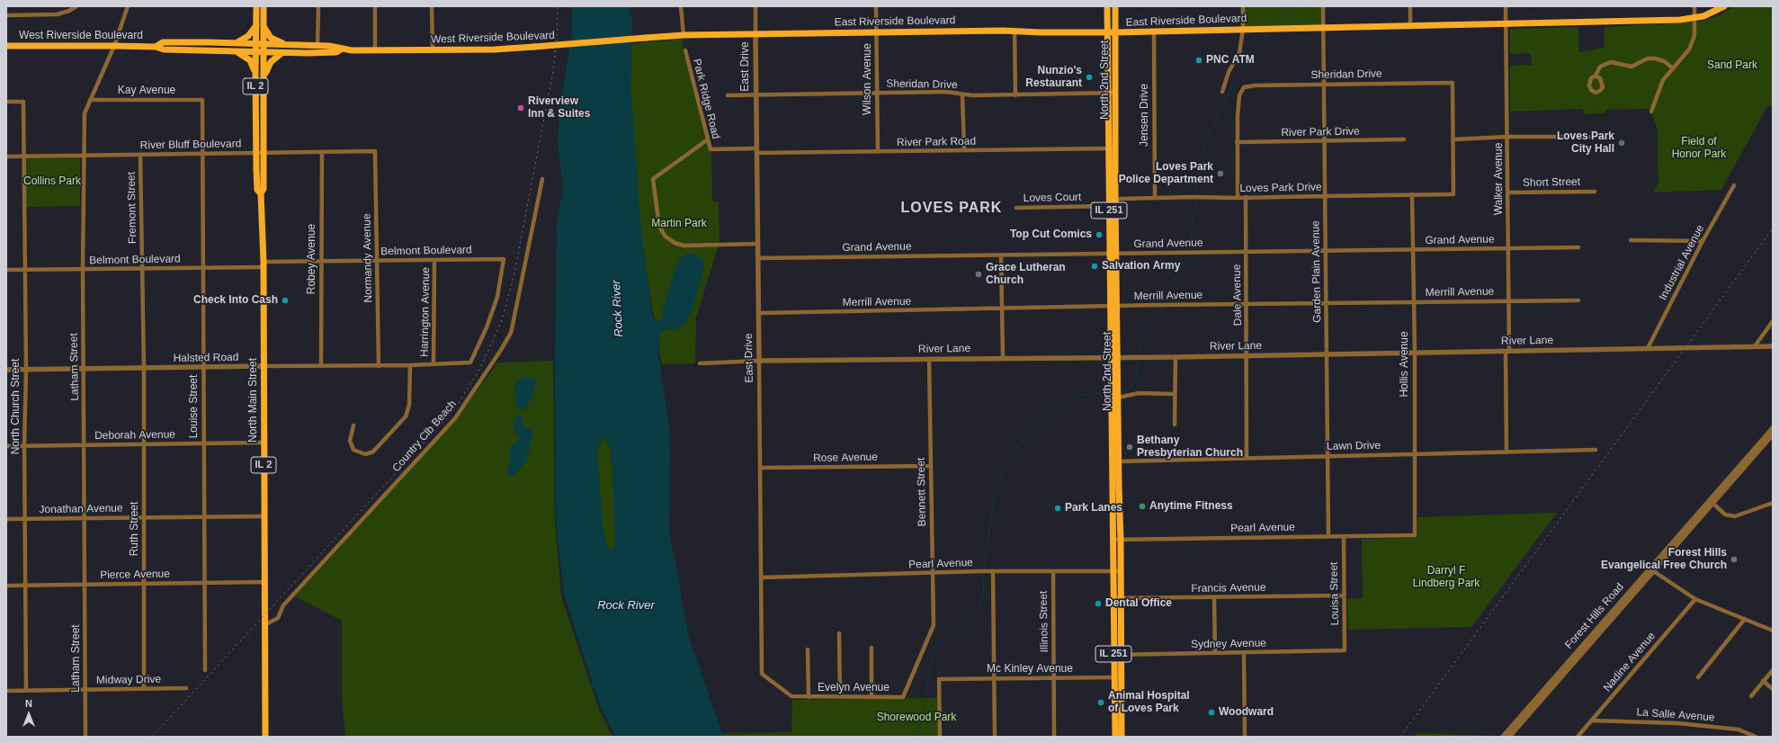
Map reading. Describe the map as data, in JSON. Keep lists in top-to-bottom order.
{
  "streets": {
    "main road": [
      "East Riverside Boulevard",
      "West Riverside Boulevard",
      "North 2nd Street",
      "IL 2",
      "IL 251",
      "North Main Street"
    ],
    "street": [
      "East Drive",
      "Sheridan Drive",
      "Wilson Avenue",
      "Kay Avenue",
      "Park Ridge Road",
      "Jensen Drive",
      "River Park Drive",
      "River Park Road",
      "River Bluff Boulevard",
      "Walker Avenue",
      "Short Street",
      "Loves Park Drive",
      "Loves Court",
      "Fremont Street",
      "Grand Avenue",
      "Belmont Boulevard",
      "Normandy Avenue",
      "Robey Avenue",
      "Industrial Avenue",
      "Garden Plain Avenue",
      "Merrill Avenue",
      "Dale Avenue",
      "Harrington Avenue",
      "River Lane",
      "Halsted Road",
      "Hollis Avenue",
      "Latham Street",
      "North Church Street",
      "Louise Street",
      "Deborah Avenue",
      "Country Clb Beach",
      "Lawn Drive",
      "Rose Avenue",
      "Bennett Street",
      "Jonathan Avenue",
      "Pearl Avenue",
      "Ruth Street",
      "Pierce Avenue",
      "Francis Avenue",
      "Louisa Street",
      "Forest Hills Road",
      "Illinois Street",
      "Sydney Avenue",
      "Nadine Avenue",
      "Mc Kinley Avenue",
      "Midway Drive",
      "Evelyn Avenue",
      "La Salle Avenue"
    ]
  },
  "crossings": [
    ["East Riverside Boulevard", "West Riverside Boulevard"],
    ["East Riverside Boulevard", "East Drive"],
    ["East Riverside Boulevard", "Wilson Avenue"],
    ["East Riverside Boulevard", "North 2nd Street"],
    ["East Riverside Boulevard", "Jensen Drive"],
    ["East Riverside Boulevard", "Walker Avenue"],
    ["East Riverside Boulevard", "Garden Plain Avenue"],
    ["West Riverside Boulevard", "IL 2"],
    ["West Riverside Boulevard", "Latham Street"],
    ["West Riverside Boulevard", "North Main Street"],
    ["East Drive", "Sheridan Drive"],
    ["East Drive", "Park Ridge Road"],
    ["East Drive", "River Park Road"],
    ["East Drive", "Grand Avenue"],
    ["East Drive", "Merrill Avenue"],
    ["East Drive", "River Lane"],
    ["East Drive", "Rose Avenue"],
    ["East Drive", "Pearl Avenue"],
    ["East Drive", "Evelyn Avenue"],
    ["Sheridan Drive", "Wilson Avenue"],
    ["Sheridan Drive", "North 2nd Street"],
    ["Sheridan Drive", "River Park Drive"],
    ["Sheridan Drive", "Loves Park Drive"],
    ["Sheridan Drive", "Garden Plain Avenue"],
    ["Wilson Avenue", "River Park Road"],
    ["North 2nd Street", "River Park Road"],
    ["North 2nd Street", "Loves Park Drive"],
    ["North 2nd Street", "Loves Court"],
    ["North 2nd Street", "Grand Avenue"],
    ["North 2nd Street", "Merrill Avenue"],
    ["North 2nd Street", "River Lane"],
    ["North 2nd Street", "Lawn Drive"],
    ["North 2nd Street", "Pearl Avenue"],
    ["North 2nd Street", "Francis Avenue"],
    ["North 2nd Street", "Sydney Avenue"],
    ["North 2nd Street", "Mc Kinley Avenue"],
    ["IL 2", "North Main Street"],
    ["Kay Avenue", "Latham Street"],
    ["Kay Avenue", "Louise Street"],
    ["Park Ridge Road", "River Park Road"],
    ["Jensen Drive", "Loves Park Drive"],
    ["River Park Drive", "Garden Plain Avenue"],
    ["River Bluff Boulevard", "Fremont Street"],
    ["River Bluff Boulevard", "Normandy Avenue"],
    ["River Bluff Boulevard", "Robey Avenue"],
    ["River Bluff Boulevard", "Latham Street"],
    ["River Bluff Boulevard", "North Main Street"],
    ["River Bluff Boulevard", "North Church Street"],
    ["River Bluff Boulevard", "Louise Street"],
    ["Walker Avenue", "Short Street"],
    ["Walker Avenue", "Grand Avenue"],
    ["Walker Avenue", "Merrill Avenue"],
    ["Walker Avenue", "River Lane"],
    ["Walker Avenue", "Lawn Drive"],
    ["Loves Park Drive", "Loves Court"],
    ["Loves Park Drive", "Garden Plain Avenue"],
    ["Loves Park Drive", "Dale Avenue"],
    ["Loves Park Drive", "Hollis Avenue"],
    ["Fremont Street", "Belmont Boulevard"],
    ["Fremont Street", "Halsted Road"],
    ["Fremont Street", "Ruth Street"],
    ["Grand Avenue", "Garden Plain Avenue"],
    ["Grand Avenue", "Dale Avenue"],
    ["Grand Avenue", "Hollis Avenue"],
    ["Belmont Boulevard", "Normandy Avenue"],
    ["Belmont Boulevard", "Robey Avenue"],
    ["Belmont Boulevard", "Harrington Avenue"],
    ["Belmont Boulevard", "Halsted Road"],
    ["Belmont Boulevard", "Latham Street"],
    ["Belmont Boulevard", "North Main Street"],
    ["Belmont Boulevard", "North Church Street"],
    ["Belmont Boulevard", "Louise Street"],
    ["Normandy Avenue", "Halsted Road"],
    ["Robey Avenue", "Halsted Road"],
    ["Industrial Avenue", "River Lane"],
    ["Garden Plain Avenue", "Merrill Avenue"],
    ["Garden Plain Avenue", "River Lane"],
    ["Garden Plain Avenue", "Lawn Drive"],
    ["Garden Plain Avenue", "Pearl Avenue"],
    ["Merrill Avenue", "Dale Avenue"],
    ["Merrill Avenue", "Hollis Avenue"],
    ["Dale Avenue", "River Lane"],
    ["Dale Avenue", "Lawn Drive"],
    ["Harrington Avenue", "Halsted Road"],
    ["River Lane", "Hollis Avenue"],
    ["River Lane", "Bennett Street"],
    ["Halsted Road", "Latham Street"],
    ["Halsted Road", "North Main Street"],
    ["Halsted Road", "North Church Street"],
    ["Halsted Road", "Louise Street"],
    ["Halsted Road", "Ruth Street"],
    ["Hollis Avenue", "Lawn Drive"],
    ["Hollis Avenue", "Pearl Avenue"],
    ["Latham Street", "Deborah Avenue"],
    ["Latham Street", "Jonathan Avenue"],
    ["Latham Street", "Pierce Avenue"],
    ["Latham Street", "Midway Drive"],
    ["North Main Street", "Deborah Avenue"],
    ["North Main Street", "Country Clb Beach"],
    ["North Main Street", "Jonathan Avenue"],
    ["North Main Street", "Pierce Avenue"],
    ["North Church Street", "Deborah Avenue"],
    ["North Church Street", "Jonathan Avenue"],
    ["North Church Street", "Pierce Avenue"],
    ["North Church Street", "Midway Drive"],
    ["Louise Street", "Deborah Avenue"],
    ["Louise Street", "Jonathan Avenue"],
    ["Louise Street", "Pierce Avenue"],
    ["Deborah Avenue", "Ruth Street"],
    ["Rose Avenue", "Bennett Street"],
    ["Bennett Street", "Pearl Avenue"],
    ["Bennett Street", "Evelyn Avenue"],
    ["Jonathan Avenue", "Ruth Street"],
    ["Pearl Avenue", "Louisa Street"],
    ["Pearl Avenue", "Illinois Street"],
    ["Ruth Street", "Pierce Avenue"],
    ["Ruth Street", "Midway Drive"],
    ["Francis Avenue", "Louisa Street"],
    ["Louisa Street", "Sydney Avenue"],
    ["Illinois Street", "Mc Kinley Avenue"],
    ["Nadine Avenue", "La Salle Avenue"]
  ],
  "districts": ["LOVES PARK"],
  "water": ["Rock River"],
  "parks": [
    "Sand Park",
    "Field of Honor Park",
    "Collins Park",
    "Martin Park",
    "Darryl F Lindberg Park",
    "Shorewood Park"
  ],
  "places": [
    "PNC ATM",
    "Nunzio's Restaurant",
    "Riverview Inn & Suites",
    "Loves Park City Hall",
    "Loves Park Police Department",
    "Top Cut Comics",
    "Salvation Army",
    "Grace Lutheran Church",
    "Check Into Cash",
    "Bethany Presbyterian Church",
    "Anytime Fitness",
    "Park Lanes",
    "Forest Hills Evangelical Free Church",
    "Dental Office",
    "Animal Hospital of Loves Park",
    "Woodward"
  ],
  "north": "top"
}
